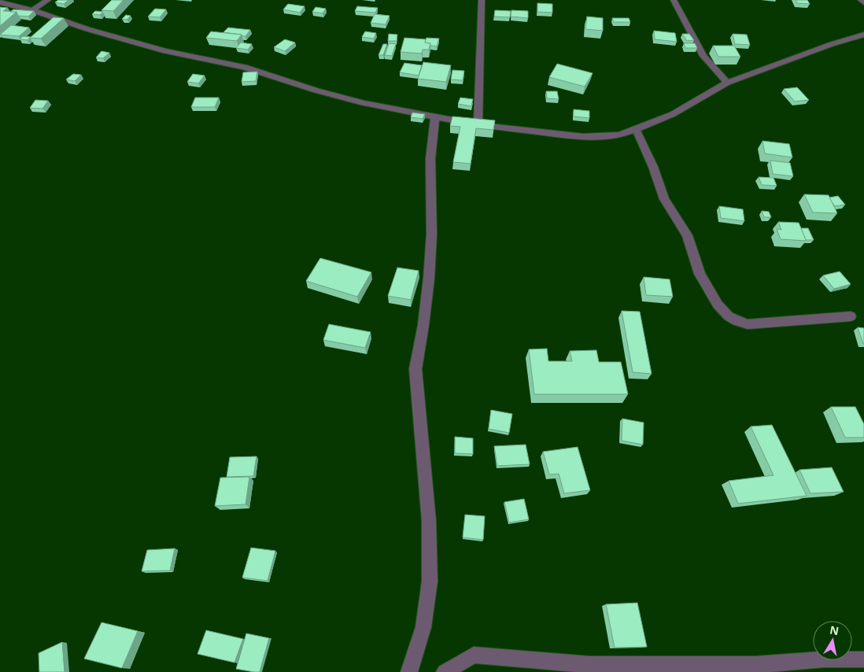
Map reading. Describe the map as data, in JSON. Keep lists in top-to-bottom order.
{
  "north": "top"
}
